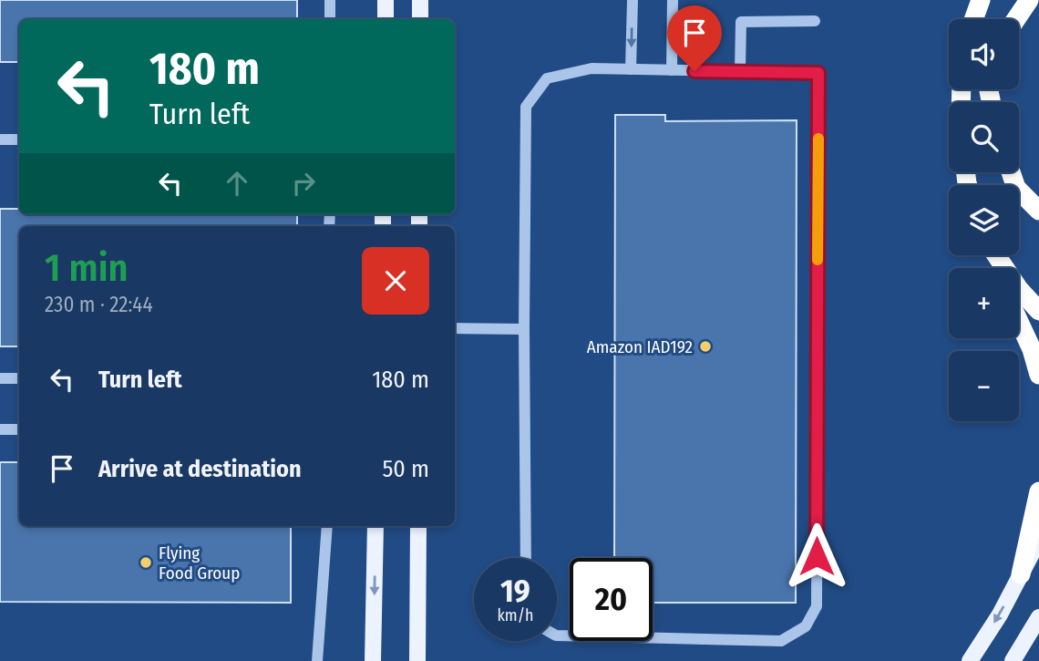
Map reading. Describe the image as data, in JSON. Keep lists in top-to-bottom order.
{
  "places": ["Amazon IAD192", "Flying Food Group"],
  "page": {
    "map_buttons": ["+", "−"],
    "turn": ["180 m", "Turn left"],
    "heading": ["1 min", "230 m · 22:44"],
    "list": [
      {
        "name": "Turn left",
        "value": "180 m"
      },
      {
        "name": "Arrive at destination",
        "value": "50 m"
      }
    ],
    "speed": "19 km/h",
    "limit": "20"
  }
}
